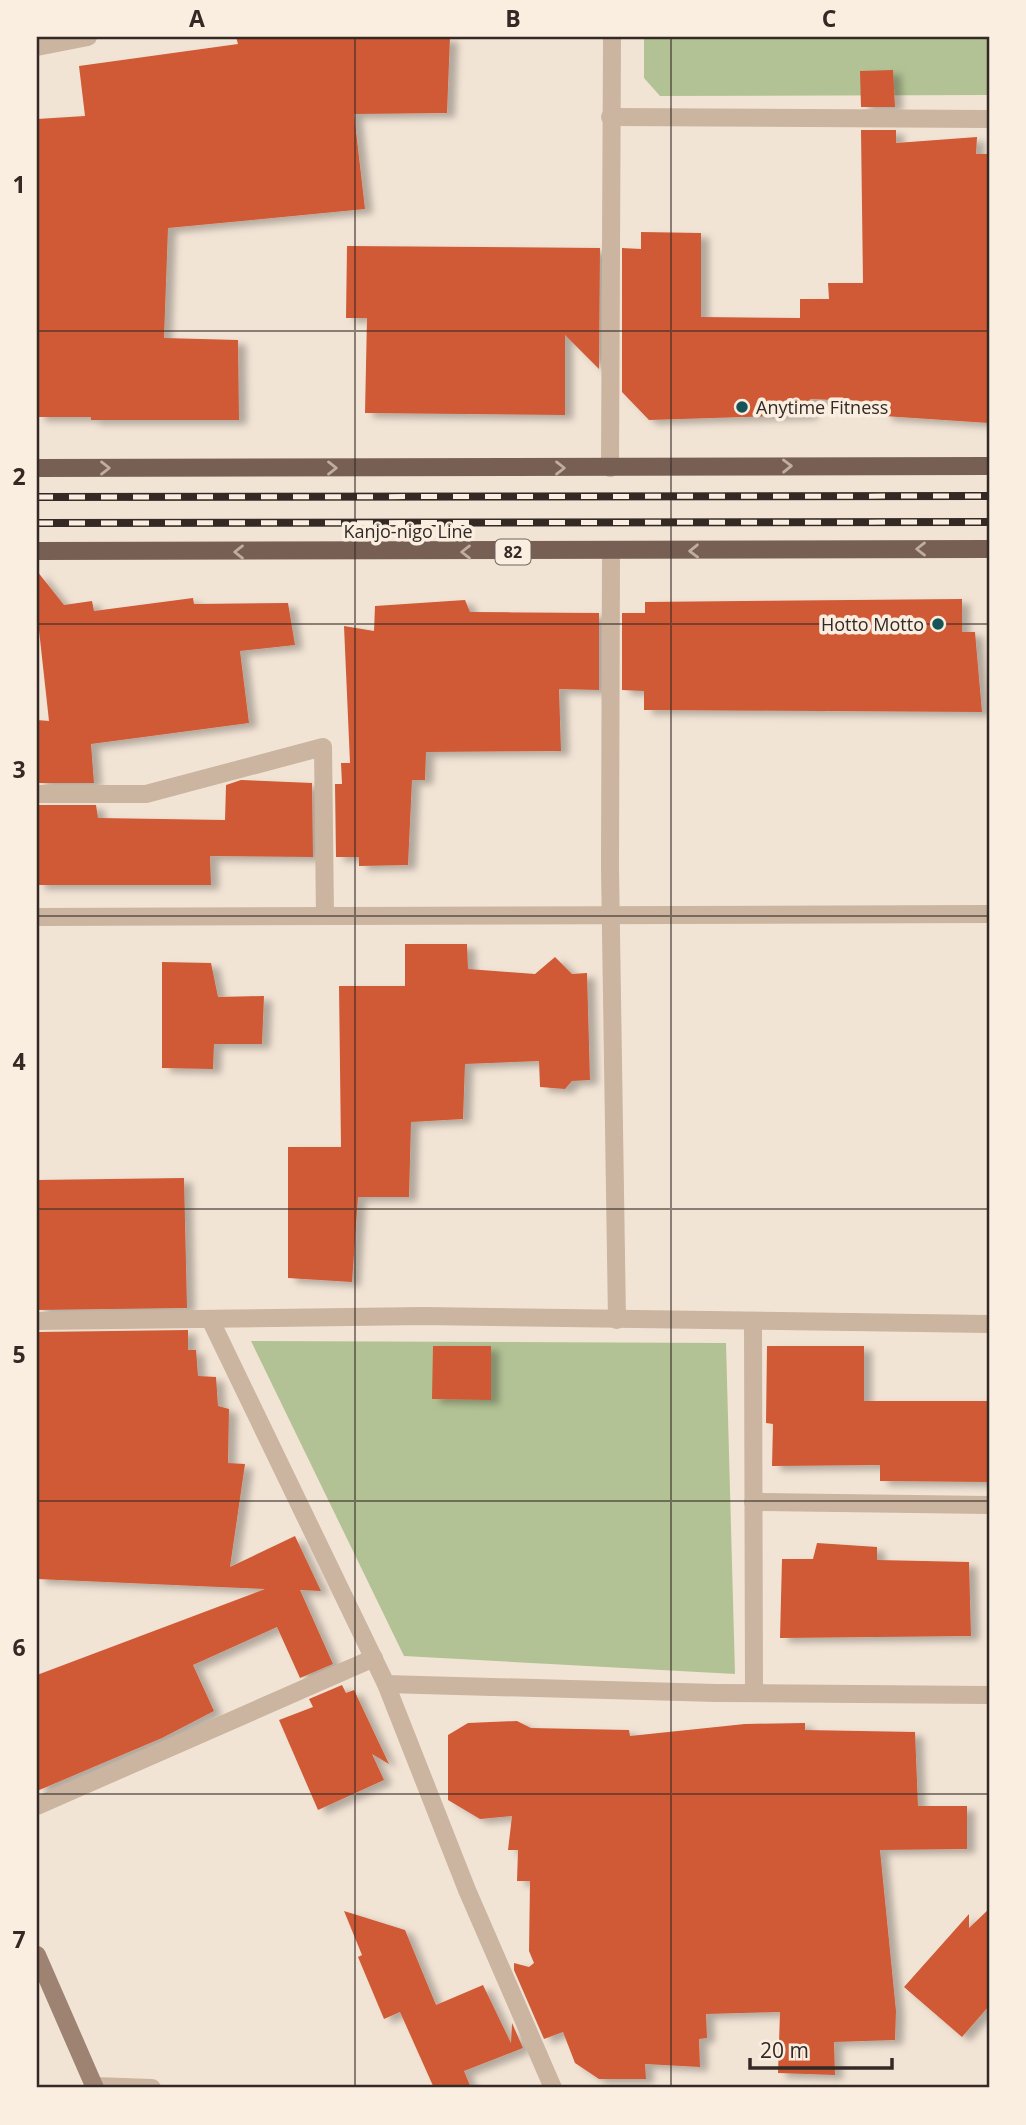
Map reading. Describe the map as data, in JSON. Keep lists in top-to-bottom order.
{
  "streets": {
    "main road": ["Kanjo-nigo Line", "82"]
  },
  "places": ["Anytime Fitness", "Hotto Motto"],
  "scale_bar": "20 m",
  "grid": {
    "columns": ["A", "B", "C"],
    "rows": [
      "1",
      "2",
      "3",
      "4",
      "5",
      "6",
      "7"
    ]
  }
}
